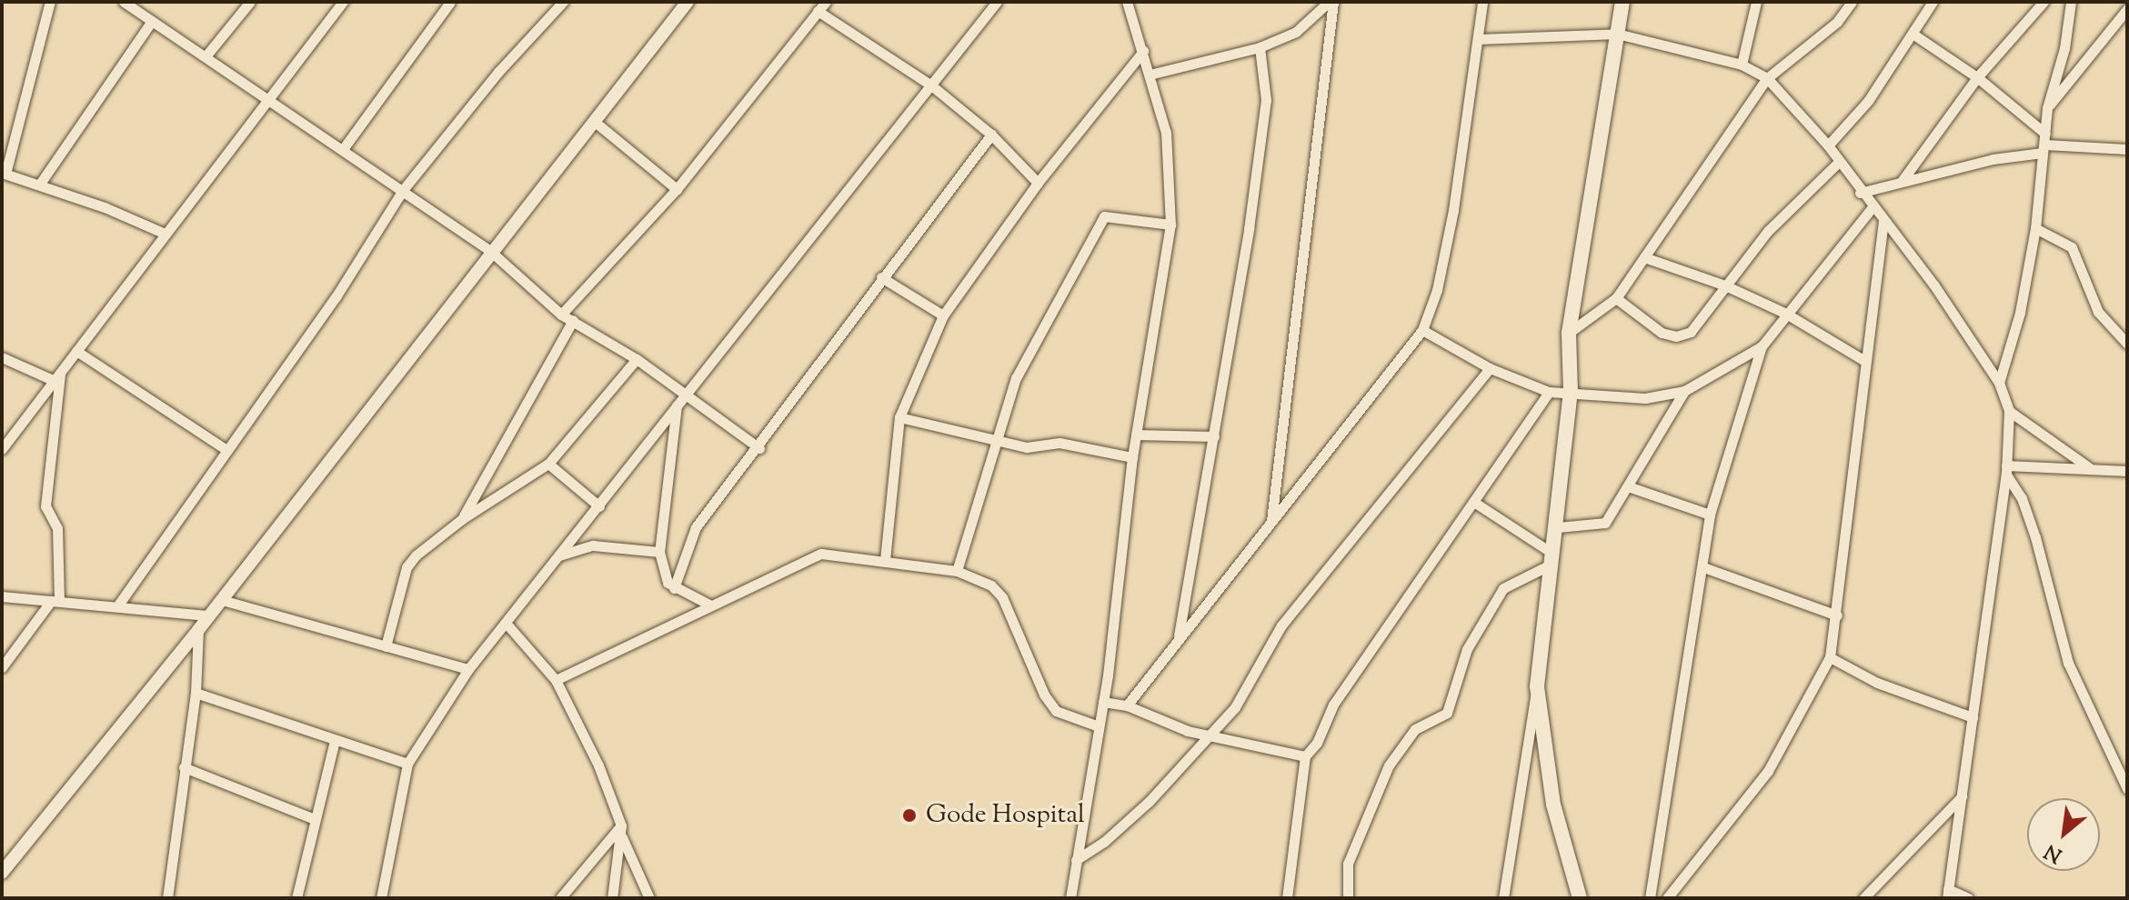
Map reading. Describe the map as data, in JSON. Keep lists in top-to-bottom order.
{
  "places": ["Gode Hospital"],
  "north": "bottom left"
}
